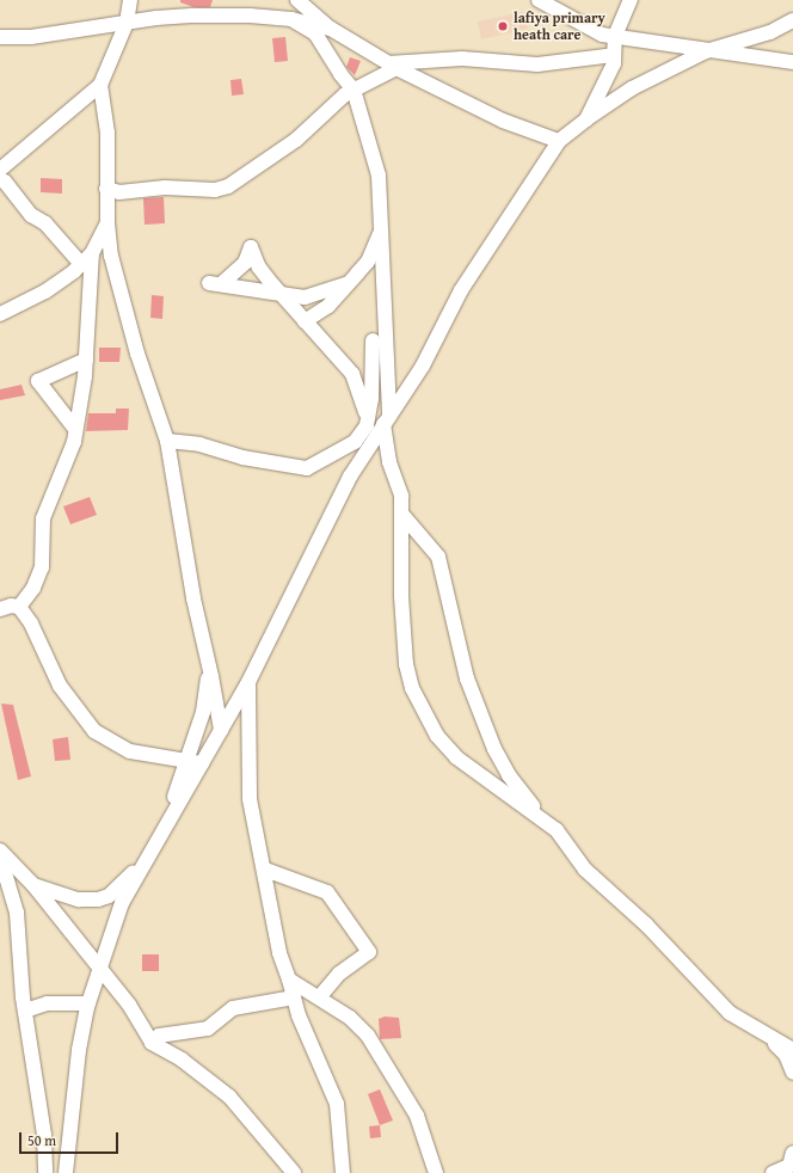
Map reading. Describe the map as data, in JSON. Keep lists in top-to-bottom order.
{
  "places": ["lafiya primary heath care"],
  "scale_bar": "50 m"
}
